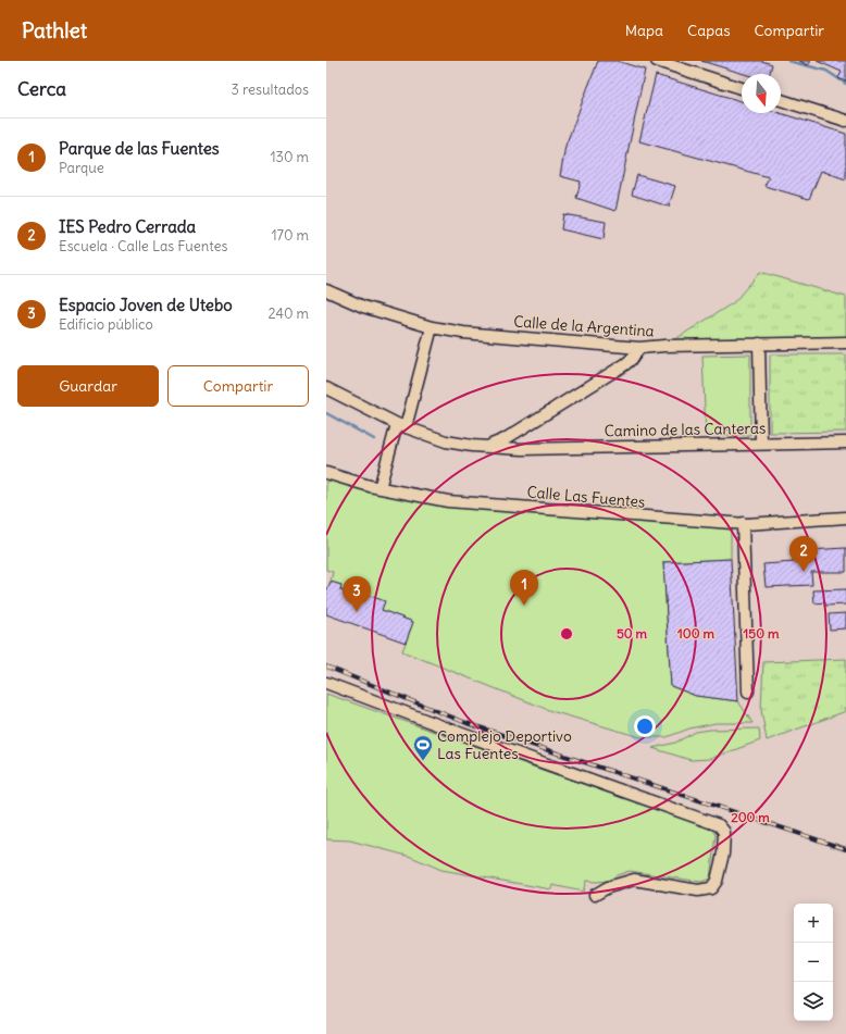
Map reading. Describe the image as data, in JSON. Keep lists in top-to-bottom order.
{
  "streets": {
    "street": ["Calle de la Argentina", "Camino de las Canteras", "Calle Las Fuentes"]
  },
  "places": {
    "sports": ["Complejo Deportivo Las Fuentes"]
  },
  "north": "bottom",
  "page": {
    "header": "Pathlet",
    "nav": ["Mapa", "Capas", "Compartir"],
    "heading": ["Cerca", "3 resultados"],
    "list": [
      {
        "mark": "1",
        "name": "Parque de las Fuentes",
        "note": "Parque",
        "value": "130 m"
      },
      {
        "mark": "2",
        "name": "IES Pedro Cerrada",
        "note": "Escuela · Calle Las Fuentes",
        "value": "170 m"
      },
      {
        "mark": "3",
        "name": "Espacio Joven de Utebo",
        "note": "Edificio público",
        "value": "240 m"
      }
    ],
    "buttons": ["Guardar", "Compartir"],
    "pins": ["2", "1", "3"],
    "map_buttons": ["+", "−"]
  },
  "rings": [
    "50 m",
    "100 m",
    "150 m",
    "200 m"
  ]
}
